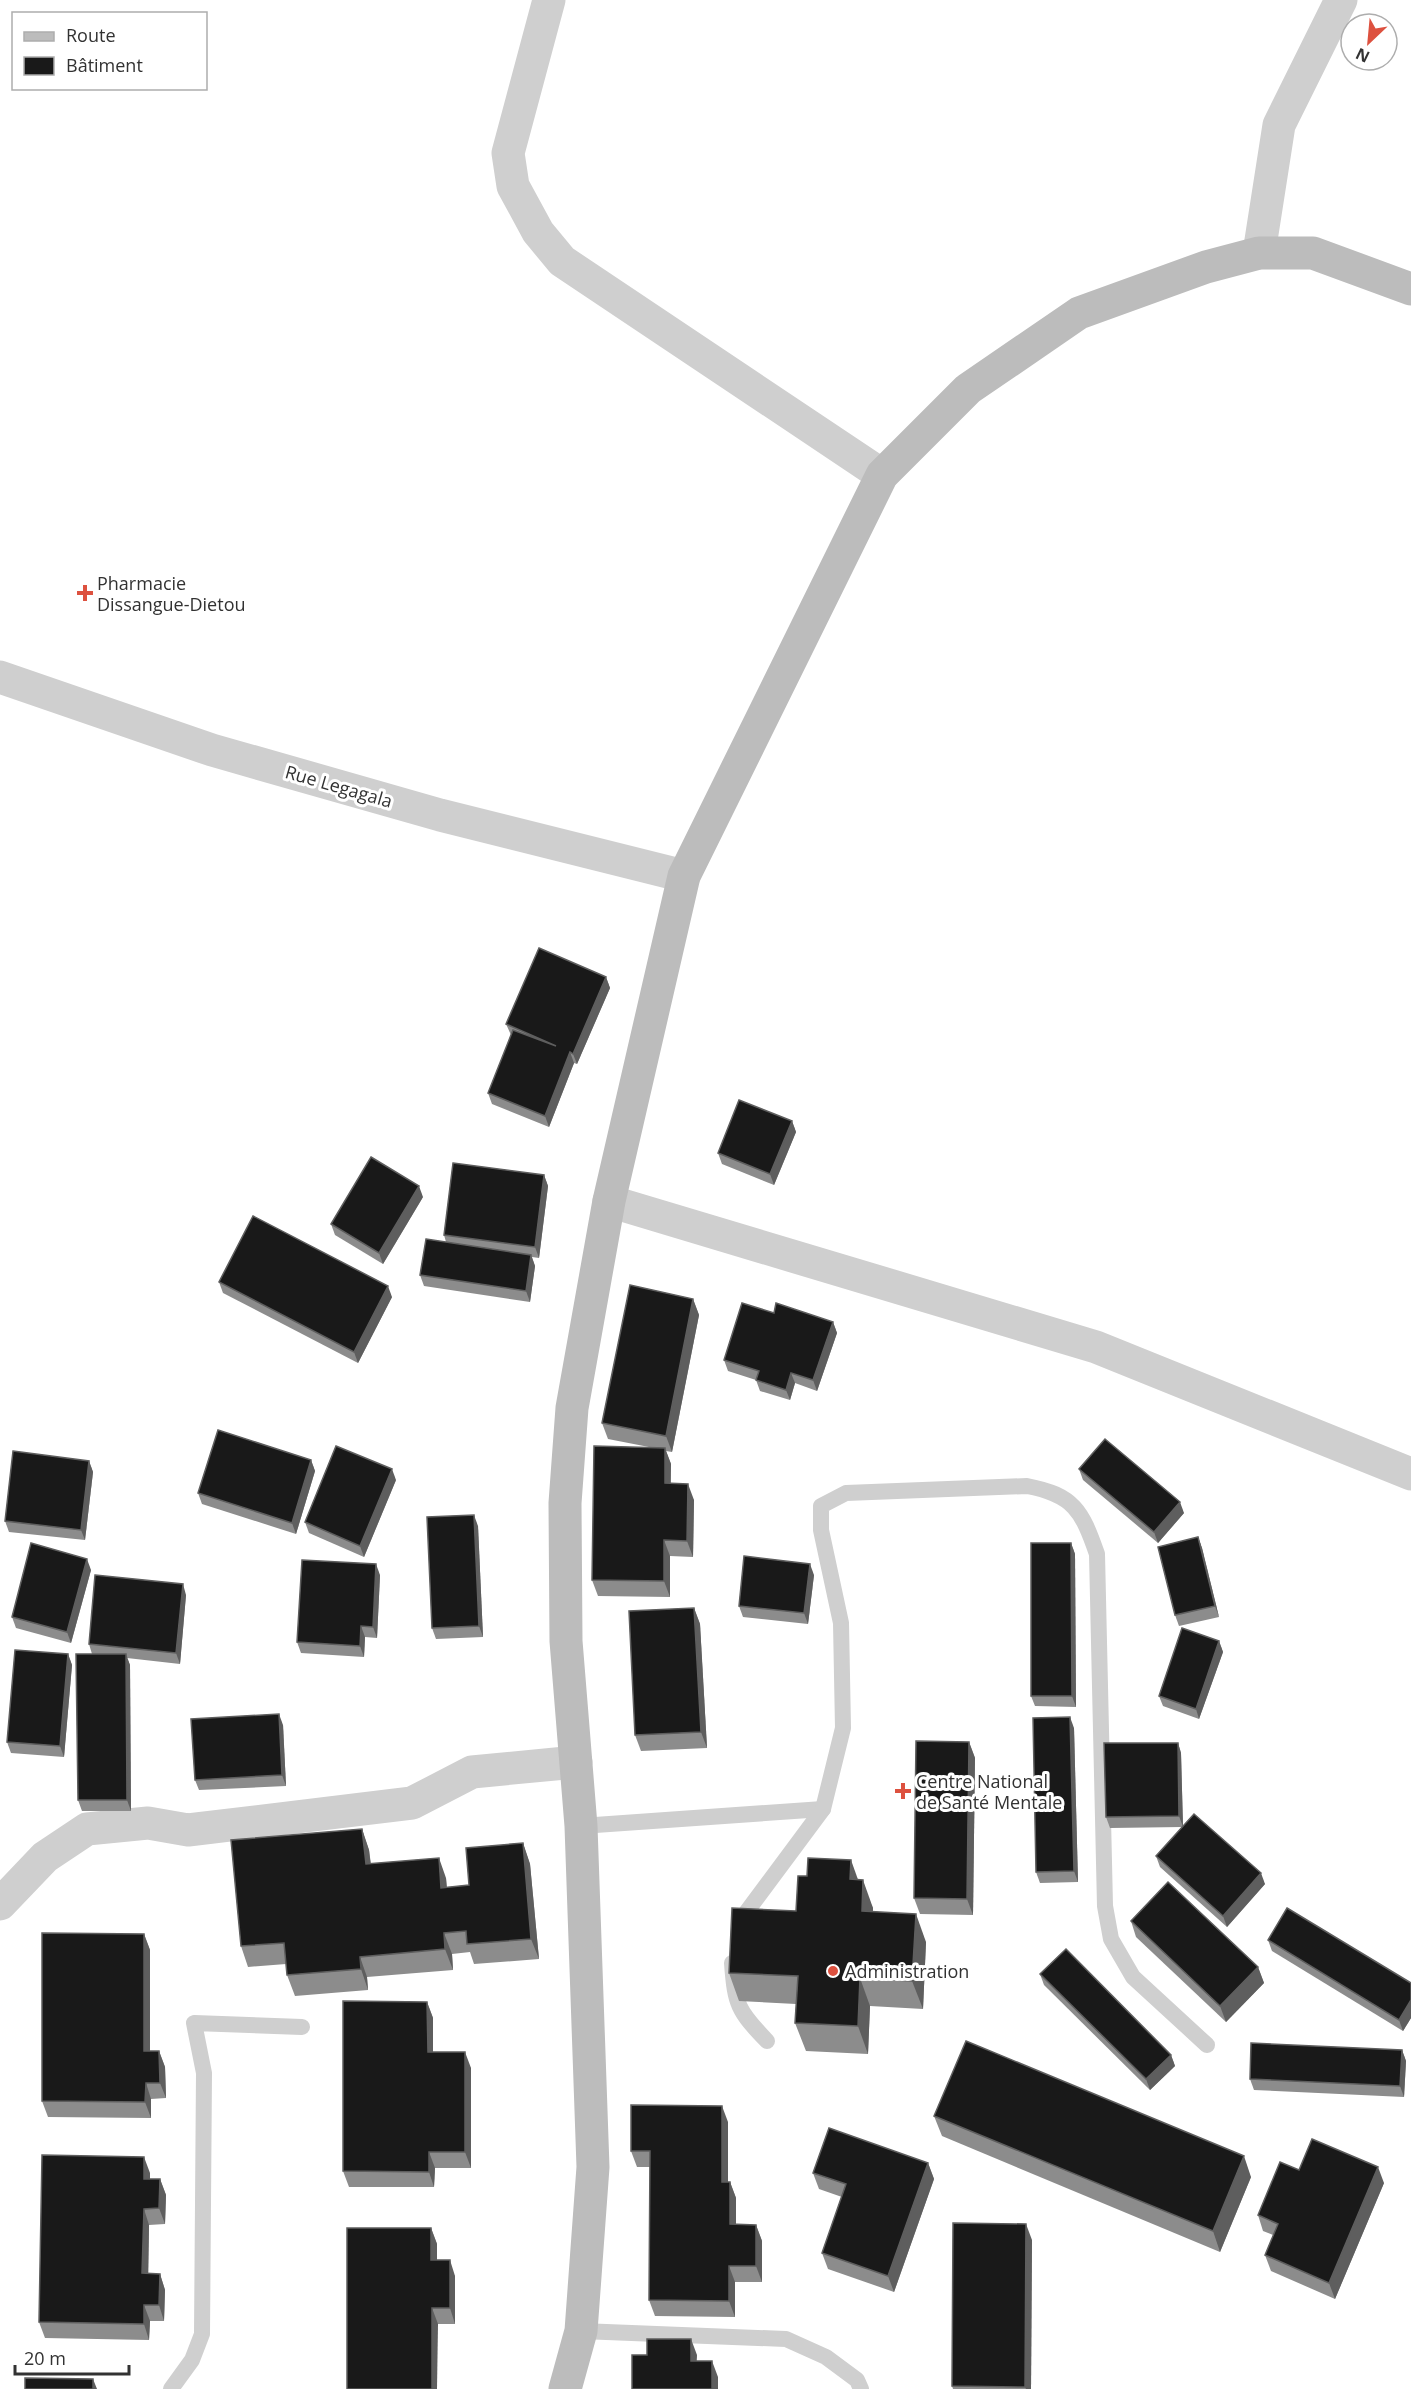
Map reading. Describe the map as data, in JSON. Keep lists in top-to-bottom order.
{
  "streets": {
    "street": ["Rue Legagala"]
  },
  "places": {
    "health": ["Pharmacie Dissangue-Dietou", "Centre National de Santé Mentale"],
    "other": ["Administration"]
  },
  "legend": ["Route", "Bâtiment"],
  "scale_bar": "20 m",
  "north": "bottom left"
}
